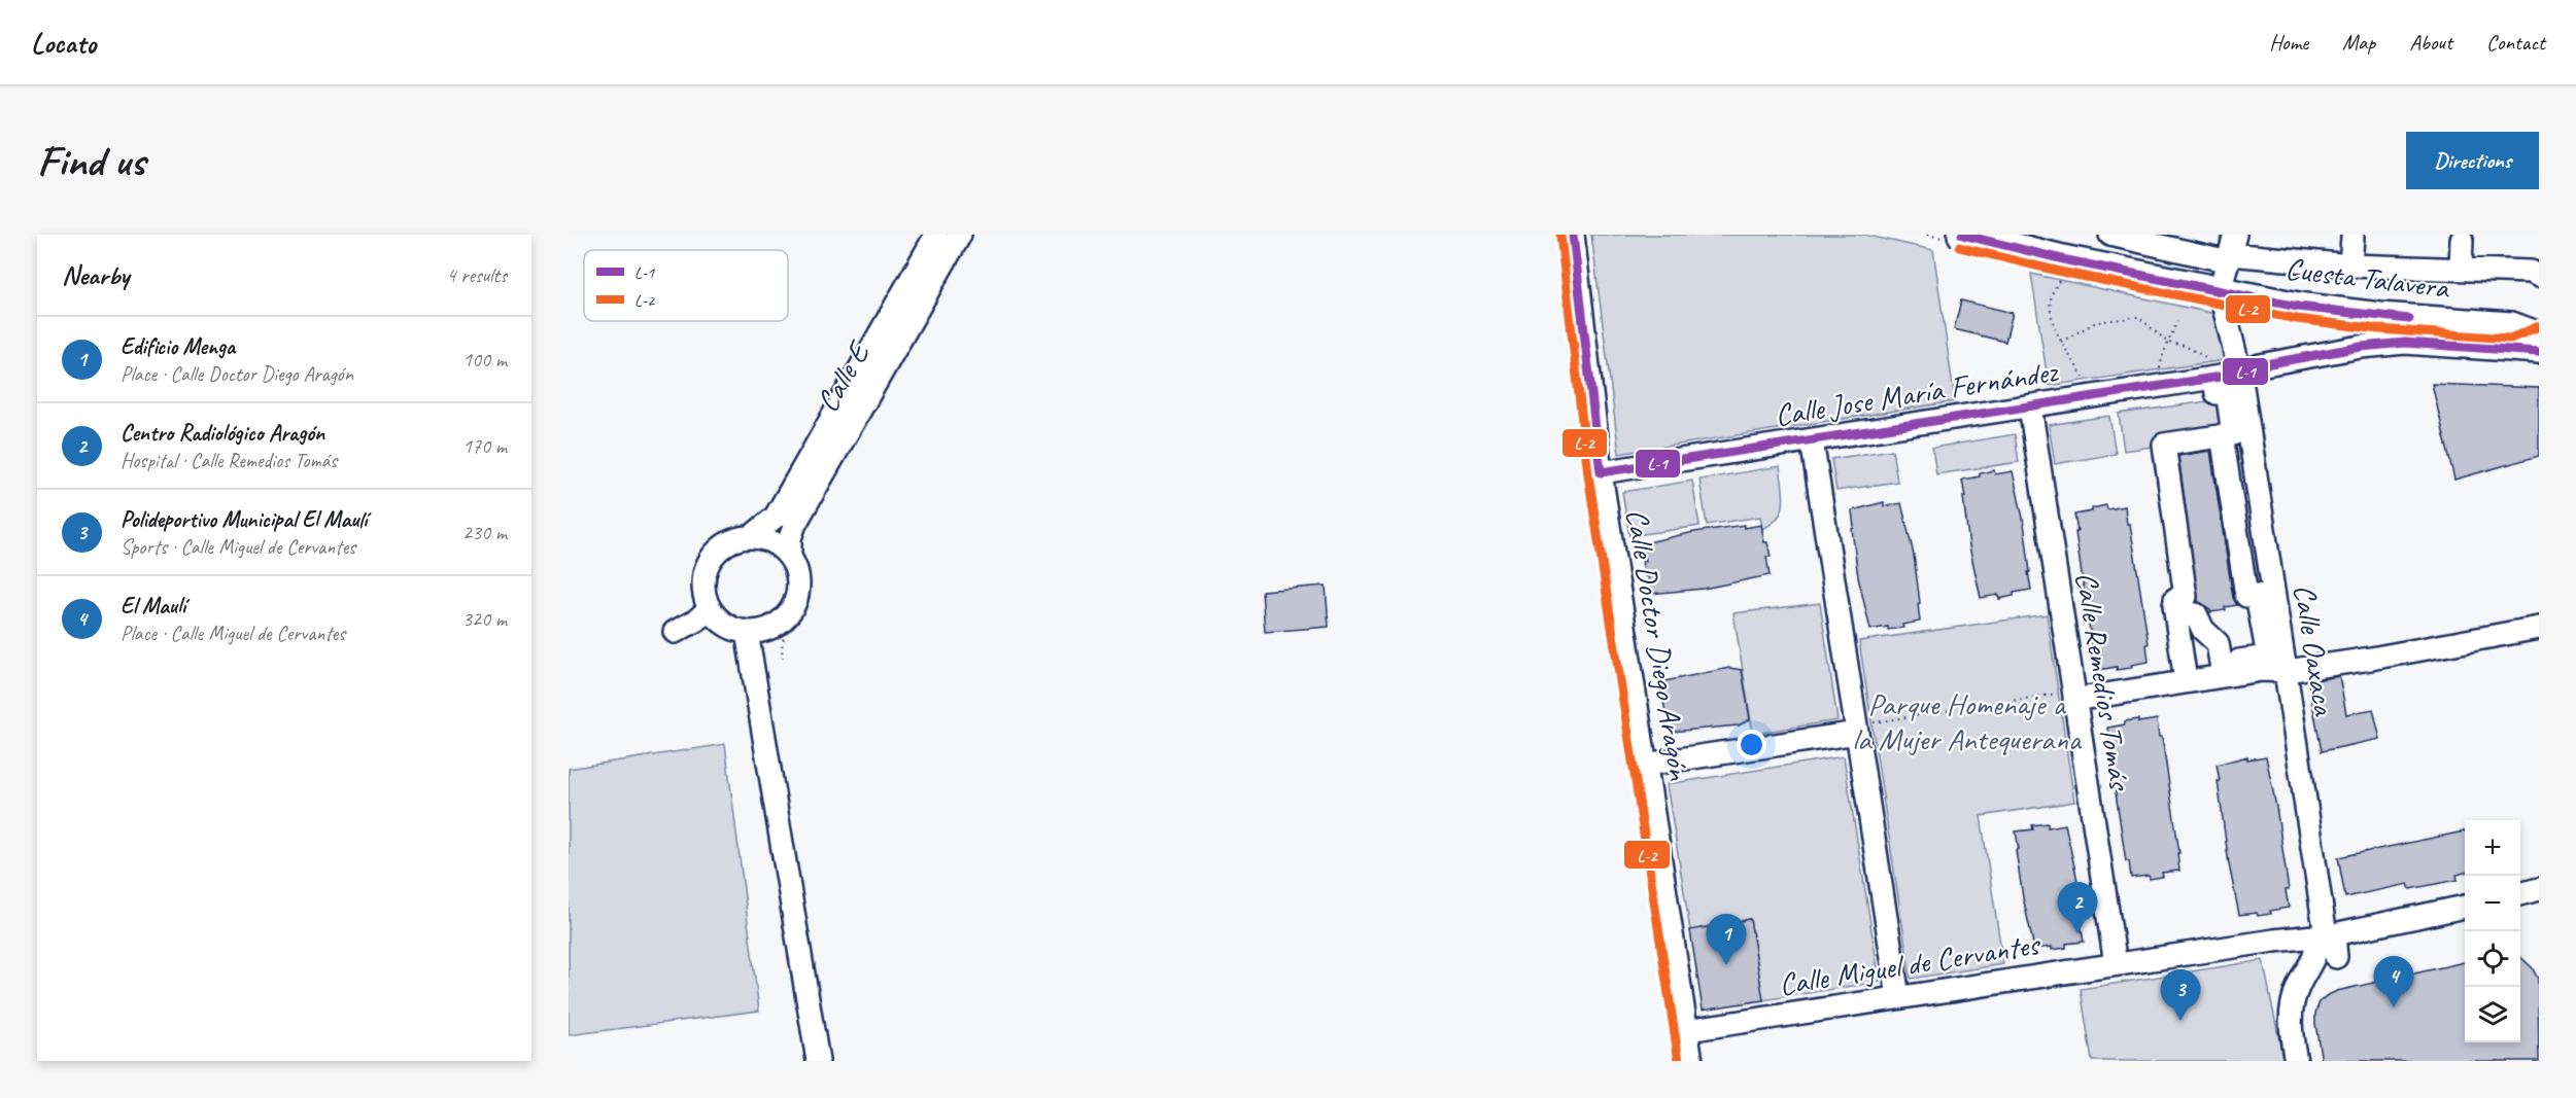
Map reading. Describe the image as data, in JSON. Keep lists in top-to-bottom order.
{
  "streets": {
    "main road": ["Cuesta Talavera"],
    "street": [
      "Calle E",
      "Calle Jose María Fernández",
      "Calle Doctor Diego Aragón",
      "Calle Oaxaca",
      "Calle Remedios Tomás",
      "Calle Miguel de Cervantes"
    ]
  },
  "crossings": [
    ["Cuesta Talavera", "Calle Oaxaca"],
    ["Calle Jose María Fernández", "Calle Doctor Diego Aragón"],
    ["Calle Jose María Fernández", "Calle Oaxaca"],
    ["Calle Jose María Fernández", "Calle Remedios Tomás"],
    ["Calle Doctor Diego Aragón", "Calle Miguel de Cervantes"],
    ["Calle Oaxaca", "Calle Miguel de Cervantes"],
    ["Calle Remedios Tomás", "Calle Miguel de Cervantes"]
  ],
  "parks": ["Parque Homenaje a la Mujer Antequerana"],
  "lines": ["transit line L-1", "transit line L-2"],
  "legend": ["L-1", "L-2"],
  "page": {
    "header": "Locato",
    "nav": [
      "Home",
      "Map",
      "About",
      "Contact"
    ],
    "buttons": "Directions",
    "title": "Find us",
    "heading": ["Nearby", "4 results"],
    "list": [
      {
        "mark": "1",
        "name": "Edificio Menga",
        "note": "Place · Calle Doctor Diego Aragón",
        "value": "100 m"
      },
      {
        "mark": "2",
        "name": "Centro Radiológico Aragón",
        "note": "Hospital · Calle Remedios Tomás",
        "value": "170 m"
      },
      {
        "mark": "3",
        "name": "Polideportivo Municipal El Maulí",
        "note": "Sports · Calle Miguel de Cervantes",
        "value": "230 m"
      },
      {
        "mark": "4",
        "name": "El Maulí",
        "note": "Place · Calle Miguel de Cervantes",
        "value": "320 m"
      }
    ],
    "map_buttons": ["+", "−"],
    "pins": [
      "2",
      "1",
      "4",
      "3"
    ]
  }
}
